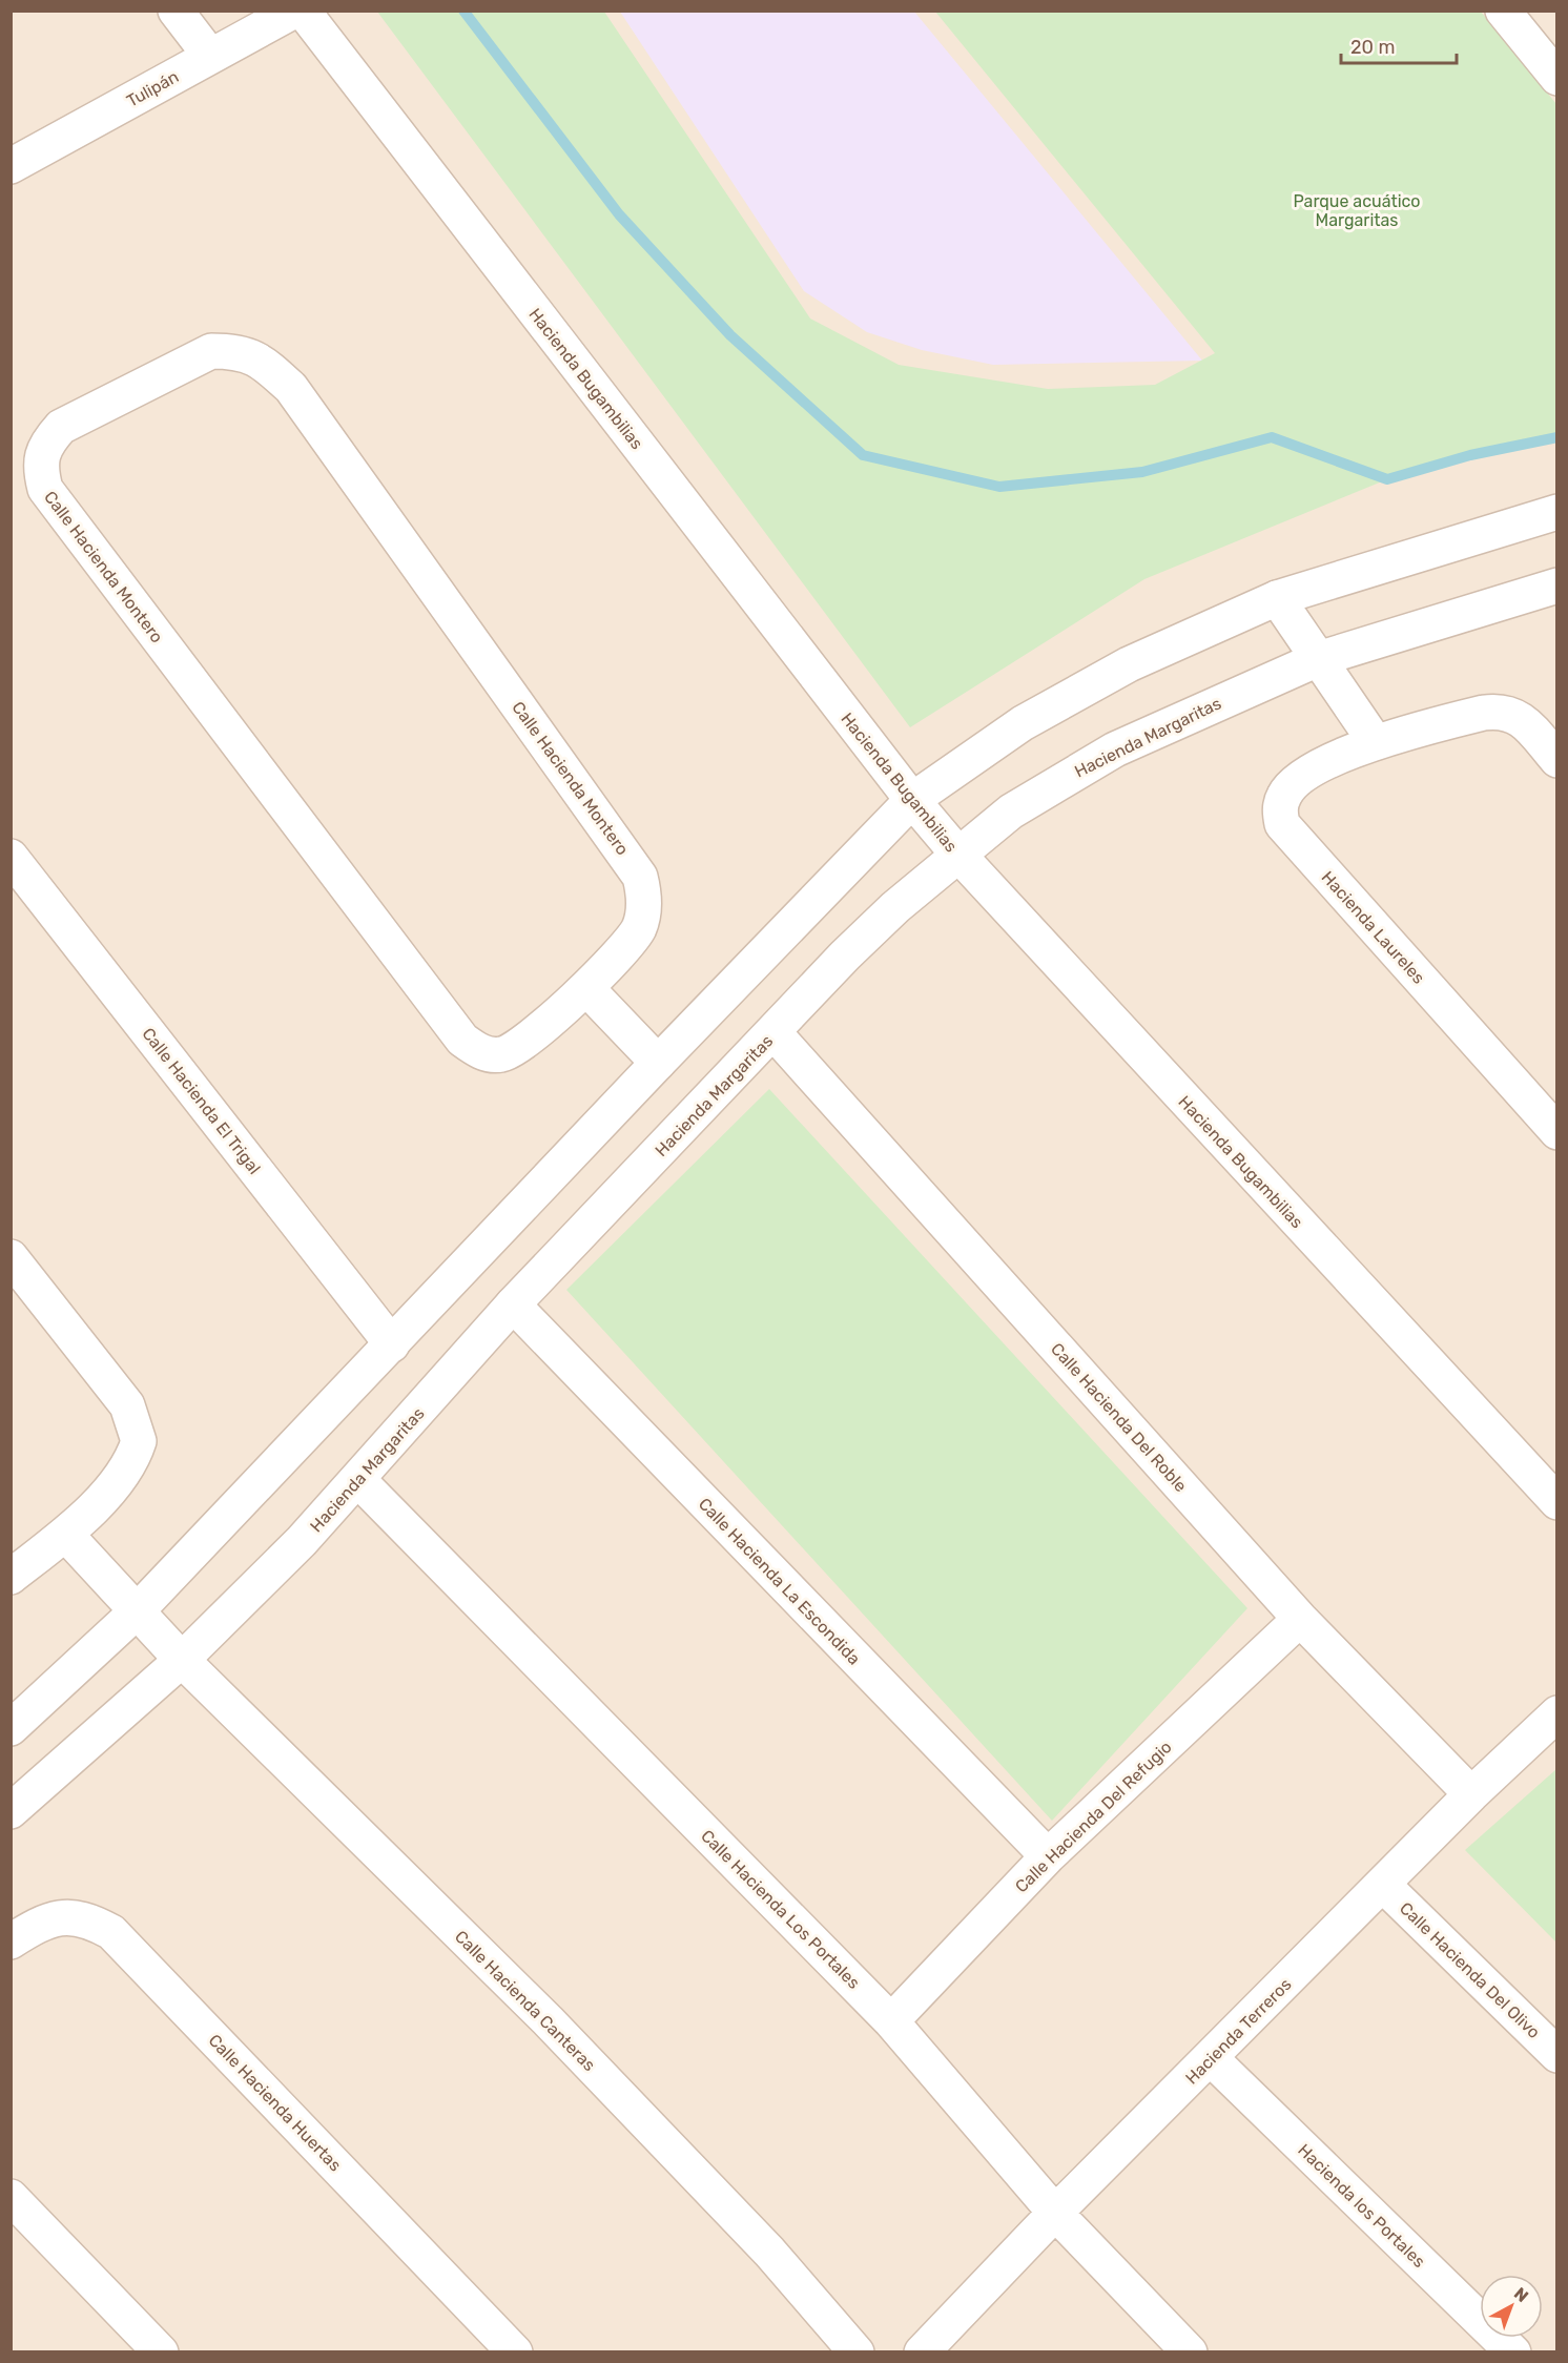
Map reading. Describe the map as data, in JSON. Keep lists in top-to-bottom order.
{
  "streets": {
    "street": [
      "Tulipán",
      "Hacienda Bugambilias",
      "Calle Hacienda Montero",
      "Hacienda Margaritas",
      "Hacienda Laureles",
      "Calle Hacienda El Trigal",
      "Calle Hacienda Del Roble",
      "Calle Hacienda La Escondida",
      "Calle Hacienda Del Refugio",
      "Calle Hacienda Los Portales",
      "Calle Hacienda Del Olivo",
      "Calle Hacienda Canteras",
      "Hacienda Terreros",
      "Calle Hacienda Huertas",
      "Hacienda los Portales"
    ]
  },
  "crossings": [
    ["Hacienda Bugambilias", "Hacienda Margaritas"],
    ["Hacienda Margaritas", "Calle Hacienda Del Roble"],
    ["Hacienda Margaritas", "Calle Hacienda La Escondida"],
    ["Hacienda Margaritas", "Calle Hacienda Los Portales"],
    ["Hacienda Margaritas", "Calle Hacienda Canteras"],
    ["Calle Hacienda Del Roble", "Calle Hacienda Del Refugio"],
    ["Calle Hacienda Del Roble", "Hacienda Terreros"],
    ["Calle Hacienda La Escondida", "Calle Hacienda Del Refugio"],
    ["Calle Hacienda Del Refugio", "Calle Hacienda Los Portales"],
    ["Calle Hacienda Los Portales", "Hacienda Terreros"],
    ["Calle Hacienda Del Olivo", "Hacienda Terreros"],
    ["Hacienda Terreros", "Hacienda los Portales"]
  ],
  "parks": ["Parque acuático Margaritas"],
  "scale_bar": "20 m",
  "north": "top right"
}
